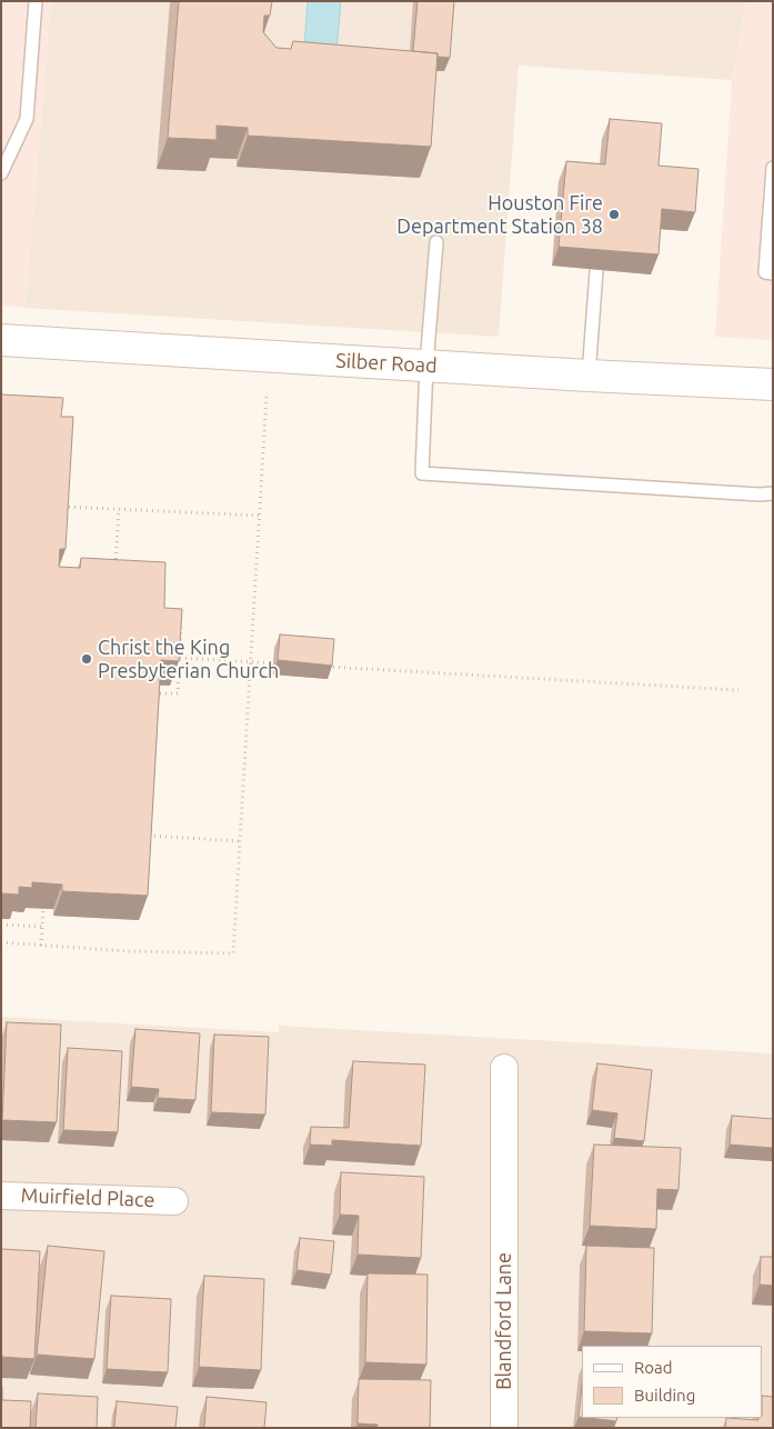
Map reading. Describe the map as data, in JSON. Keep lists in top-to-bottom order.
{
  "streets": {
    "street": ["Silber Road", "Muirfield Place", "Blandford Lane"]
  },
  "places": ["Houston Fire Department Station 38", "Christ the King Presbyterian Church"],
  "legend": ["Road", "Building"]
}
